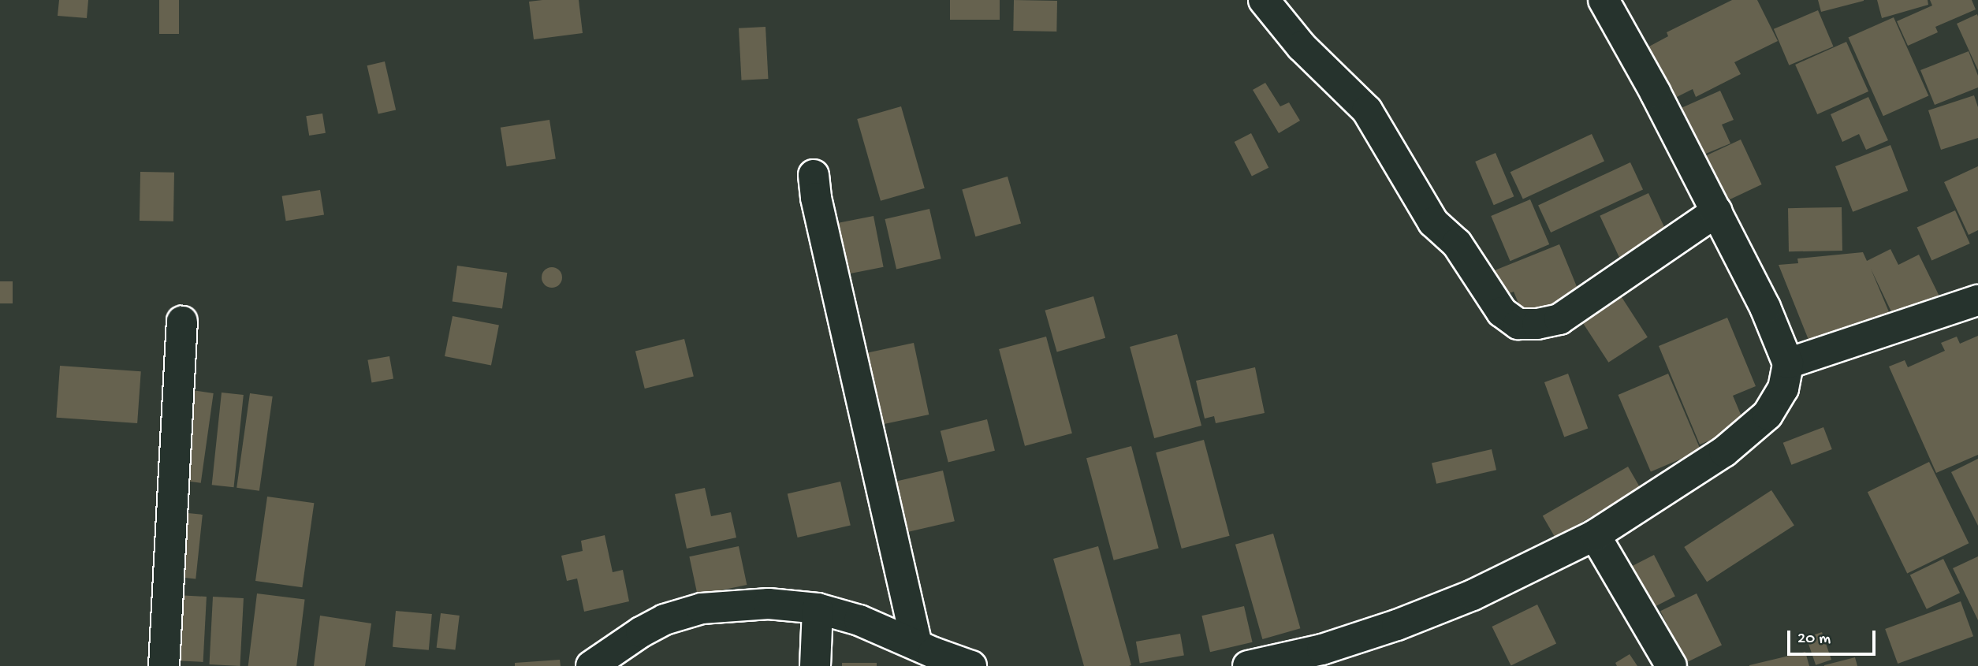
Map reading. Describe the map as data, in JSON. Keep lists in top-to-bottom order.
{
  "scale_bar": "20 m"
}
